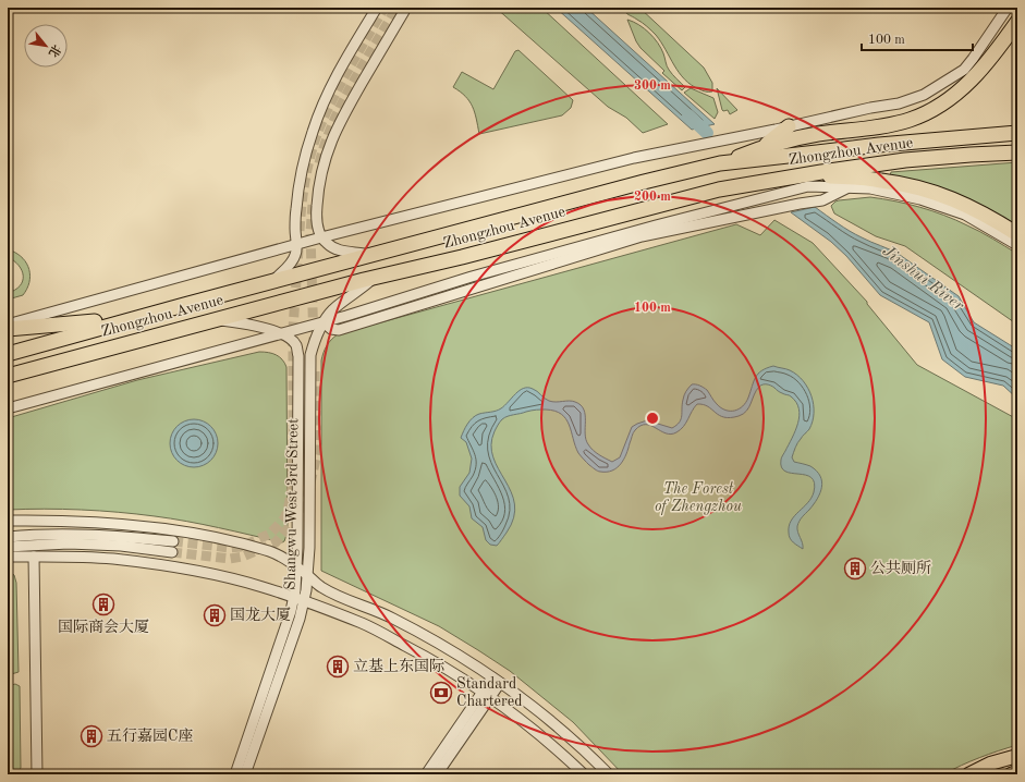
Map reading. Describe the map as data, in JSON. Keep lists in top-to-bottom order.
{
  "streets": {
    "highway": ["Zhongzhou Avenue"],
    "street": ["Shangwu West 3rd Street"]
  },
  "crossings": [
    ["Zhongzhou Avenue", "Shangwu West 3rd Street"]
  ],
  "water": ["Jinshui River"],
  "parks": ["The Forest of Zhengzhou"],
  "places": {
    "building": [
      "公共厕所",
      "国际商会大厦",
      "国龙大厦",
      "立基上东国际",
      "五行嘉园C座"
    ],
    "bank": ["Standard Chartered"]
  },
  "scale_bar": "100 m",
  "north": "bottom right",
  "rings": ["300 m", "200 m", "100 m"]
}
